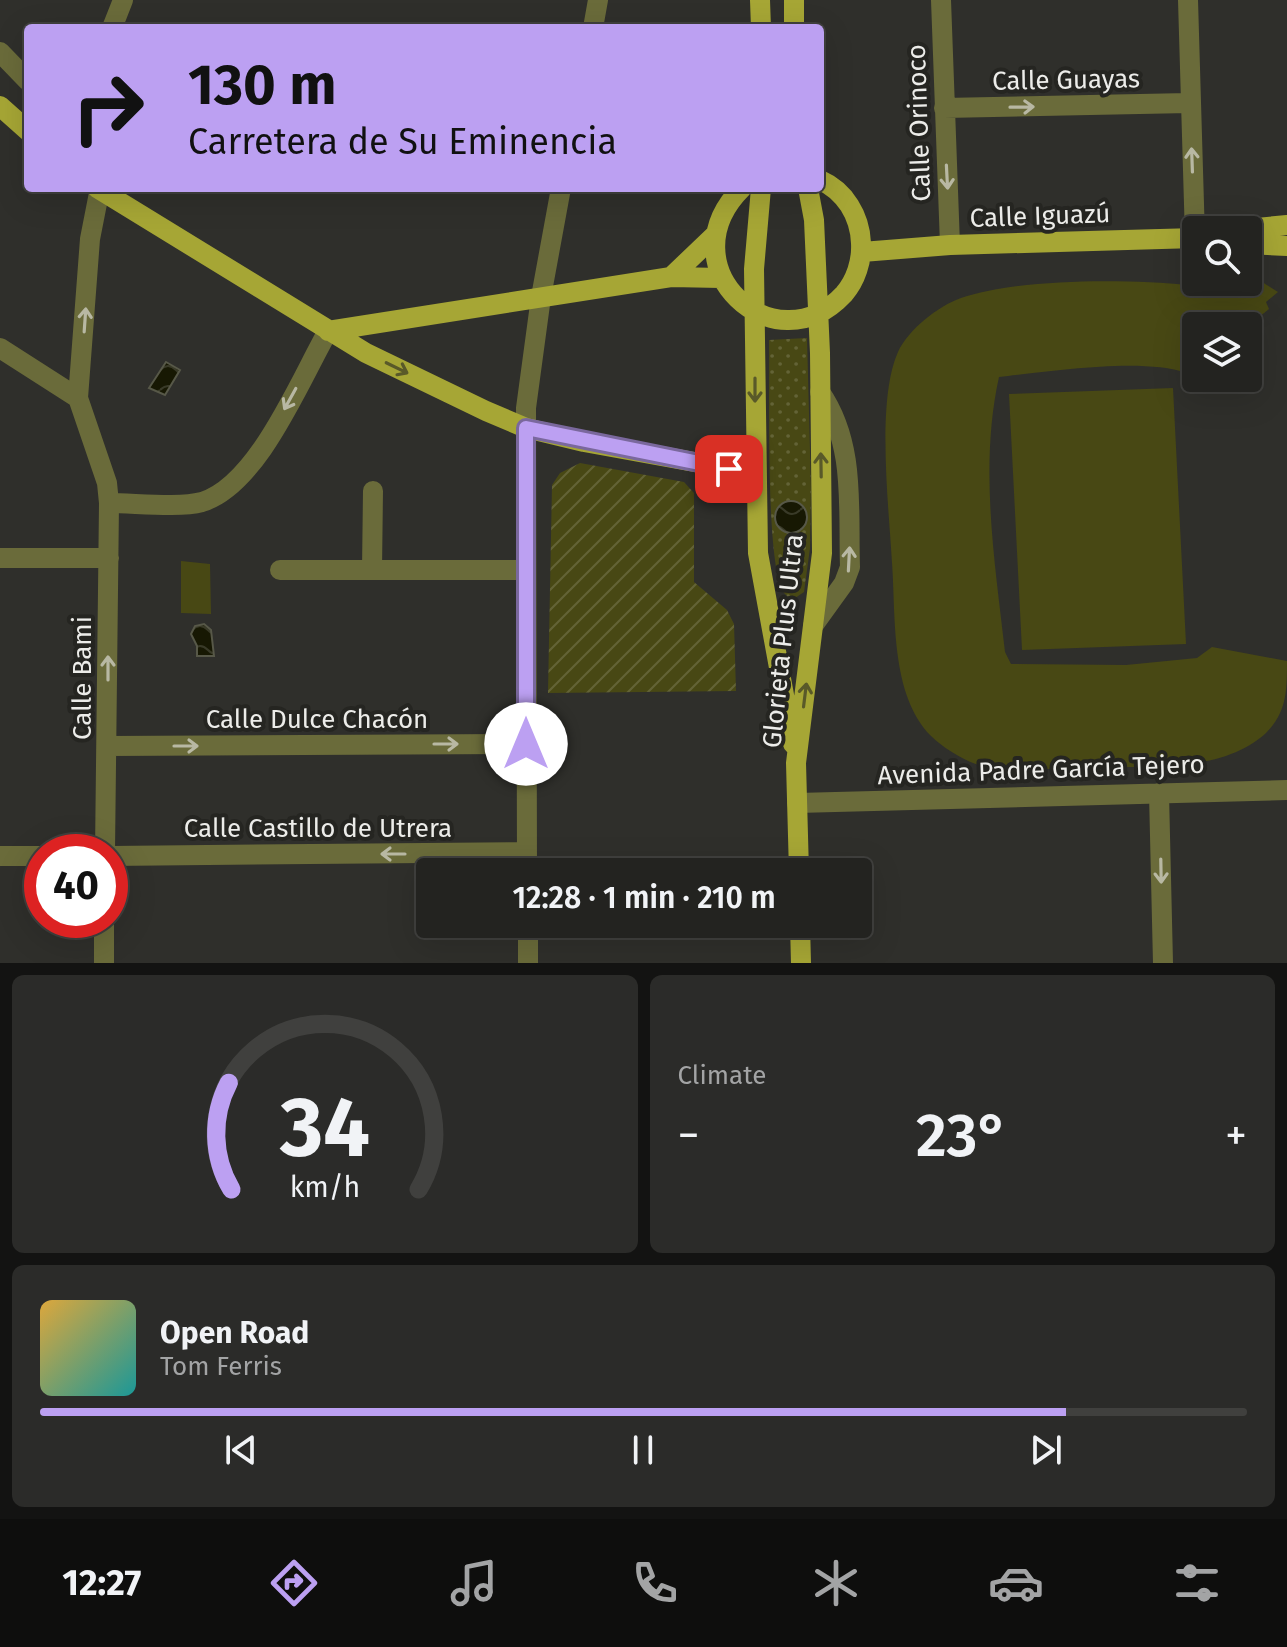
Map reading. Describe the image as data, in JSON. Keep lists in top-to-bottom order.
{
  "streets": {
    "main road": ["Calle Iguazú", "Glorieta Plus Ultra"],
    "street": [
      "Calle Guayas",
      "Calle Orinoco",
      "Calle Bami",
      "Calle Dulce Chacón",
      "Avenida Padre García Tejero",
      "Calle Castillo de Utrera"
    ]
  },
  "crossings": [
    ["Calle Guayas", "Calle Orinoco"],
    ["Calle Orinoco", "Calle Iguazú"],
    ["Calle Bami", "Calle Dulce Chacón"]
  ],
  "one_way": [
    "Calle Guayas",
    "Calle Orinoco",
    "Calle Bami",
    "Calle Castillo de Utrera"
  ],
  "page": {
    "turn": ["130 m", "Carretera de Su Eminencia"],
    "limit": "40",
    "trip": "12:28 · 1 min · 210 m",
    "tile": "Climate",
    "heat": ["−", "23°", "+"],
    "song": ["Open Road", "Tom Ferris"],
    "tabs": "12:27",
    "gauge": ["34", "km/h"]
  }
}
